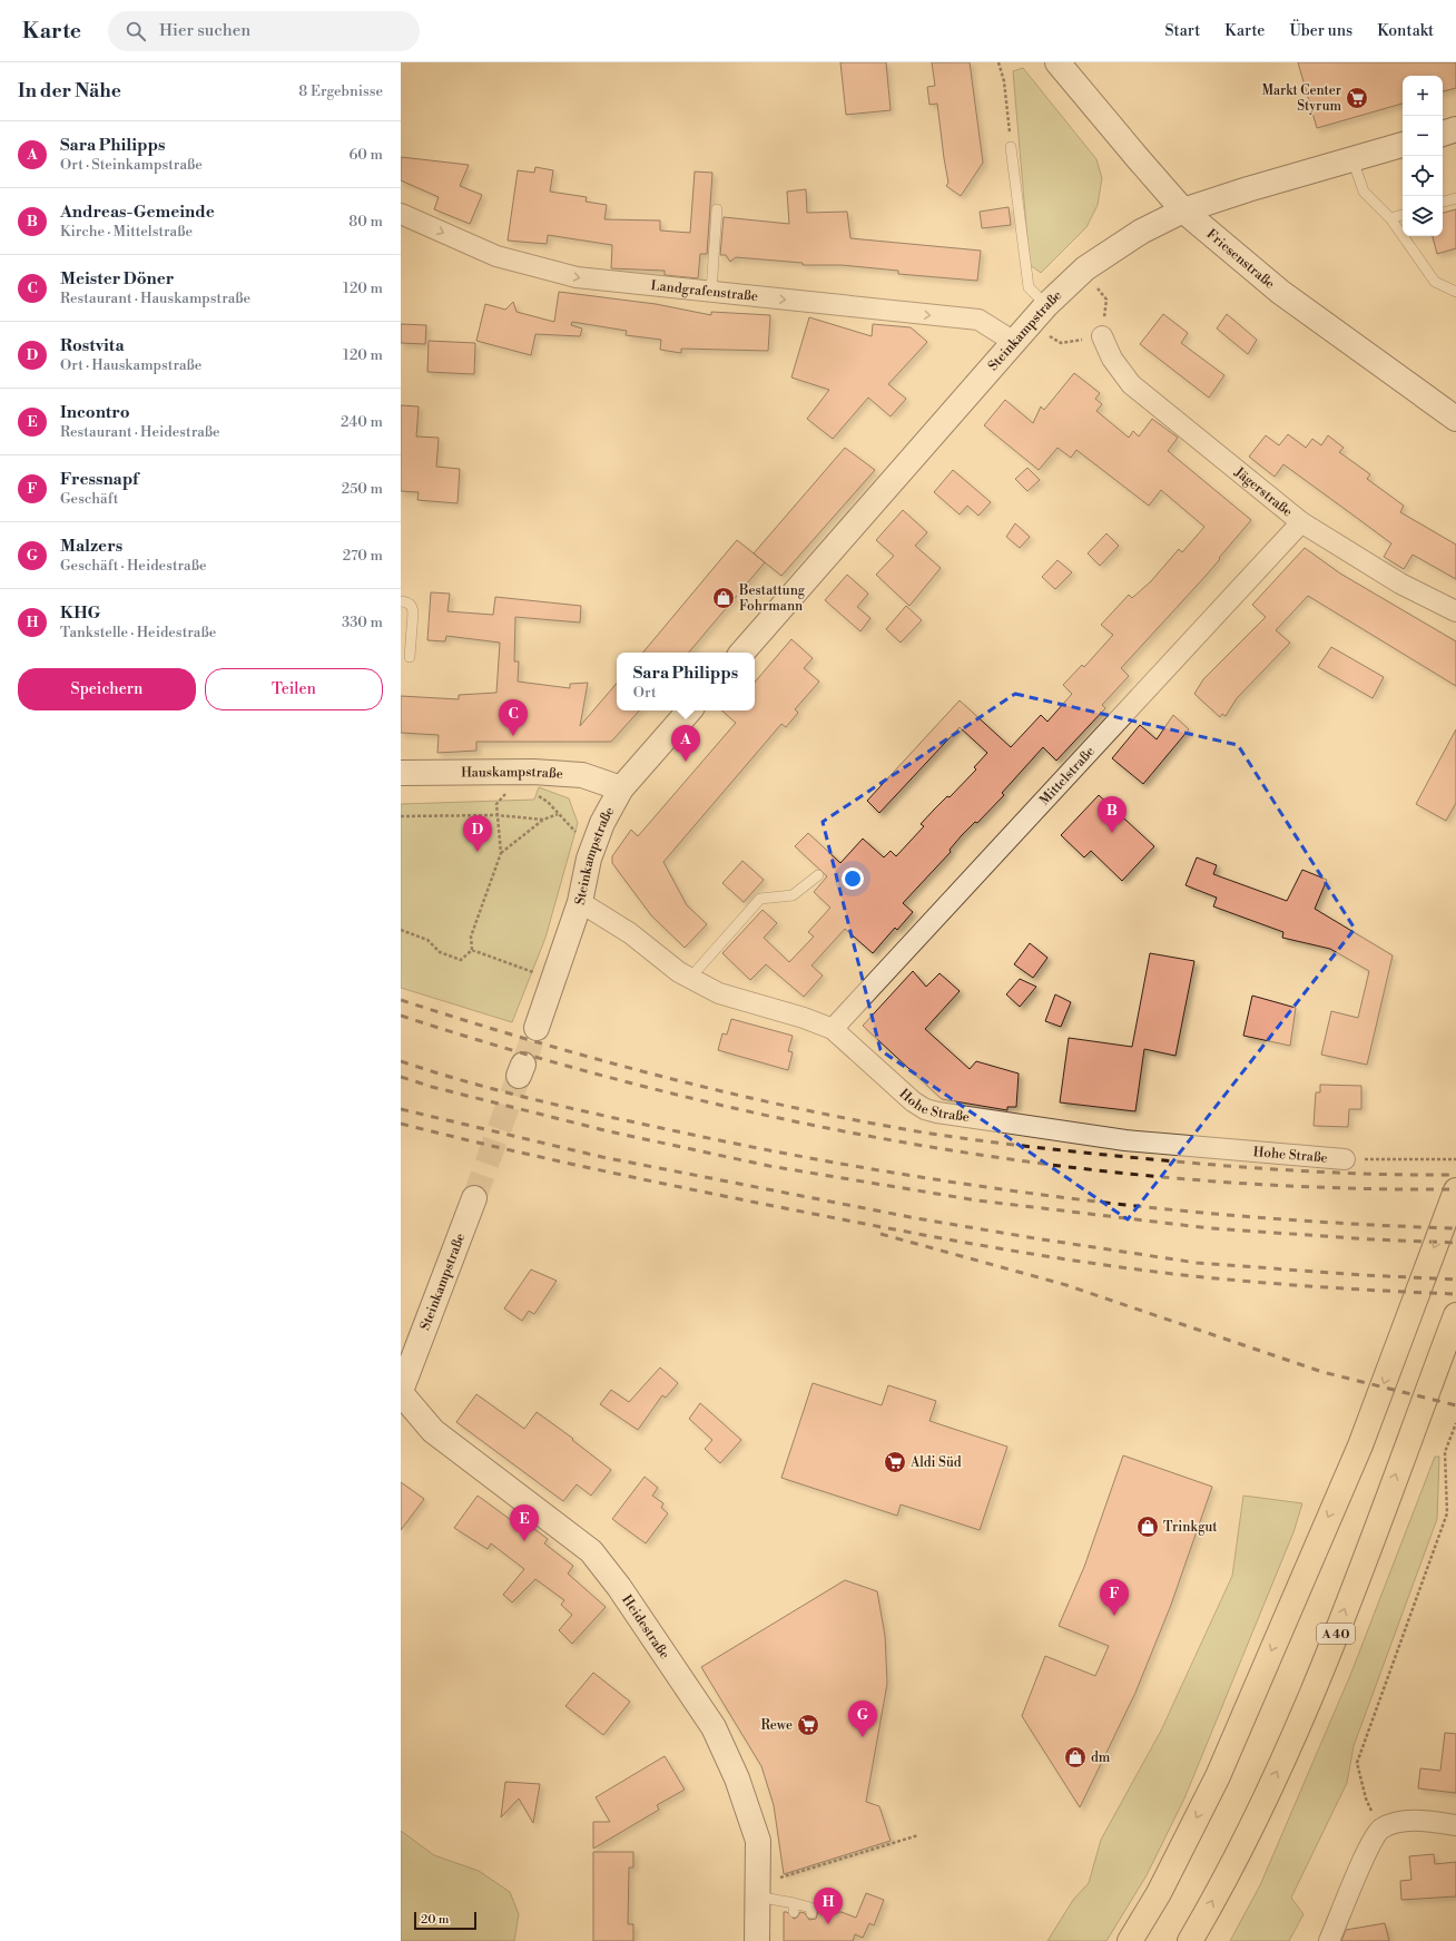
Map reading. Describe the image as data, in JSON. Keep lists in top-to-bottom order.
{
  "streets": {
    "highway": ["A 40"],
    "street": [
      "Friesenstraße",
      "Landgrafenstraße",
      "Steinkampstraße",
      "Jägerstraße",
      "Hauskampstraße",
      "Mittelstraße",
      "Hohe Straße",
      "Heidestraße"
    ]
  },
  "crossings": [
    ["Friesenstraße", "Steinkampstraße"],
    ["Landgrafenstraße", "Steinkampstraße"],
    ["Steinkampstraße", "Hauskampstraße"],
    ["Steinkampstraße", "Hohe Straße"],
    ["Steinkampstraße", "Heidestraße"],
    ["Jägerstraße", "Mittelstraße"],
    ["Mittelstraße", "Hohe Straße"]
  ],
  "one_way": ["Landgrafenstraße"],
  "places": {
    "supermarket": ["Markt Center Styrum", "Aldi Süd", "Rewe"],
    "shop": ["Bestattung Fohrmann", "Trinkgut", "dm"]
  },
  "scale_bar": "20 m",
  "page": {
    "header": "Karte",
    "search": "Hier suchen",
    "nav": [
      "Start",
      "Karte",
      "Über uns",
      "Kontakt"
    ],
    "heading": ["In der Nähe", "8 Ergebnisse"],
    "map_buttons": ["+", "−"],
    "list": [
      {
        "mark": "A",
        "name": "Sara Philipps",
        "note": "Ort · Steinkampstraße",
        "value": "60 m"
      },
      {
        "mark": "B",
        "name": "Andreas-Gemeinde",
        "note": "Kirche · Mittelstraße",
        "value": "80 m"
      },
      {
        "mark": "C",
        "name": "Meister Döner",
        "note": "Restaurant · Hauskampstraße",
        "value": "120 m"
      },
      {
        "mark": "D",
        "name": "Rostvita",
        "note": "Ort · Hauskampstraße",
        "value": "120 m"
      },
      {
        "mark": "E",
        "name": "Incontro",
        "note": "Restaurant · Heidestraße",
        "value": "240 m"
      },
      {
        "mark": "F",
        "name": "Fressnapf",
        "note": "Geschäft",
        "value": "250 m"
      },
      {
        "mark": "G",
        "name": "Malzers",
        "note": "Geschäft · Heidestraße",
        "value": "270 m"
      },
      {
        "mark": "H",
        "name": "KHG",
        "note": "Tankstelle · Heidestraße",
        "value": "330 m"
      }
    ],
    "popup": ["Sara Philipps", "Ort"],
    "buttons": ["Speichern", "Teilen"],
    "pins": [
      "C",
      "A",
      "B",
      "D",
      "E",
      "F",
      "G",
      "H"
    ],
    "scale": "20 m"
  }
}
